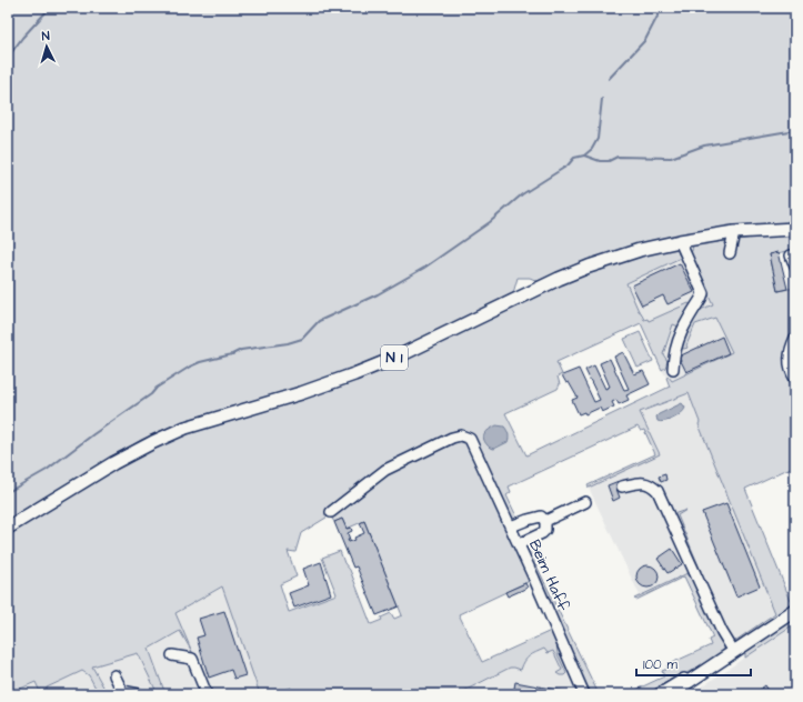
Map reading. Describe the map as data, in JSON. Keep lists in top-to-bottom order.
{
  "streets": {
    "main road": ["N 1"],
    "street": ["Beim Haff"]
  },
  "scale_bar": "100 m",
  "north": "top"
}
